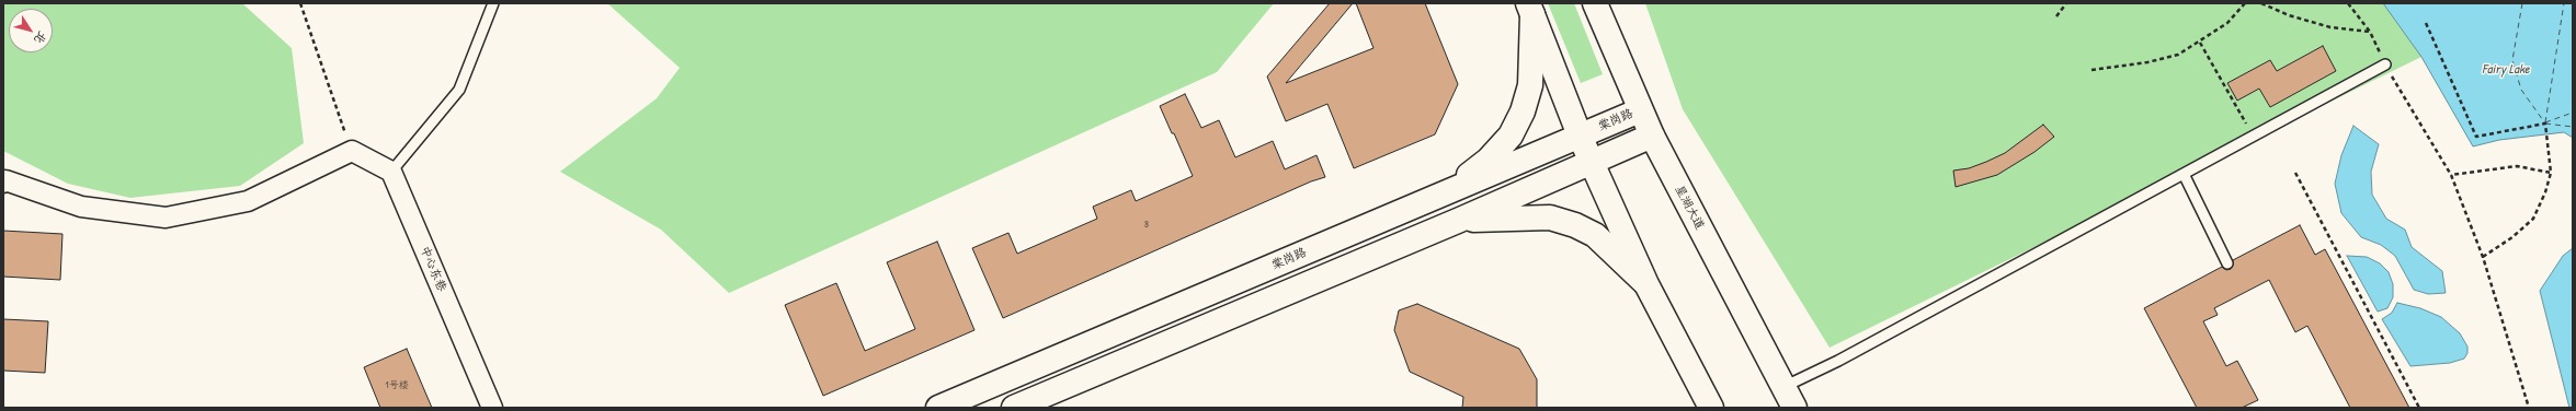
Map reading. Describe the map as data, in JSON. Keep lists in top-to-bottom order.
{
  "streets": {
    "main road": ["棠岗路", "星湖大道"],
    "street": ["中心东巷"]
  },
  "crossings": [
    ["棠岗路", "星湖大道"]
  ],
  "water": ["Fairy Lake"],
  "house_numbers": ["8", "1号楼"],
  "north": "bottom right"
}
